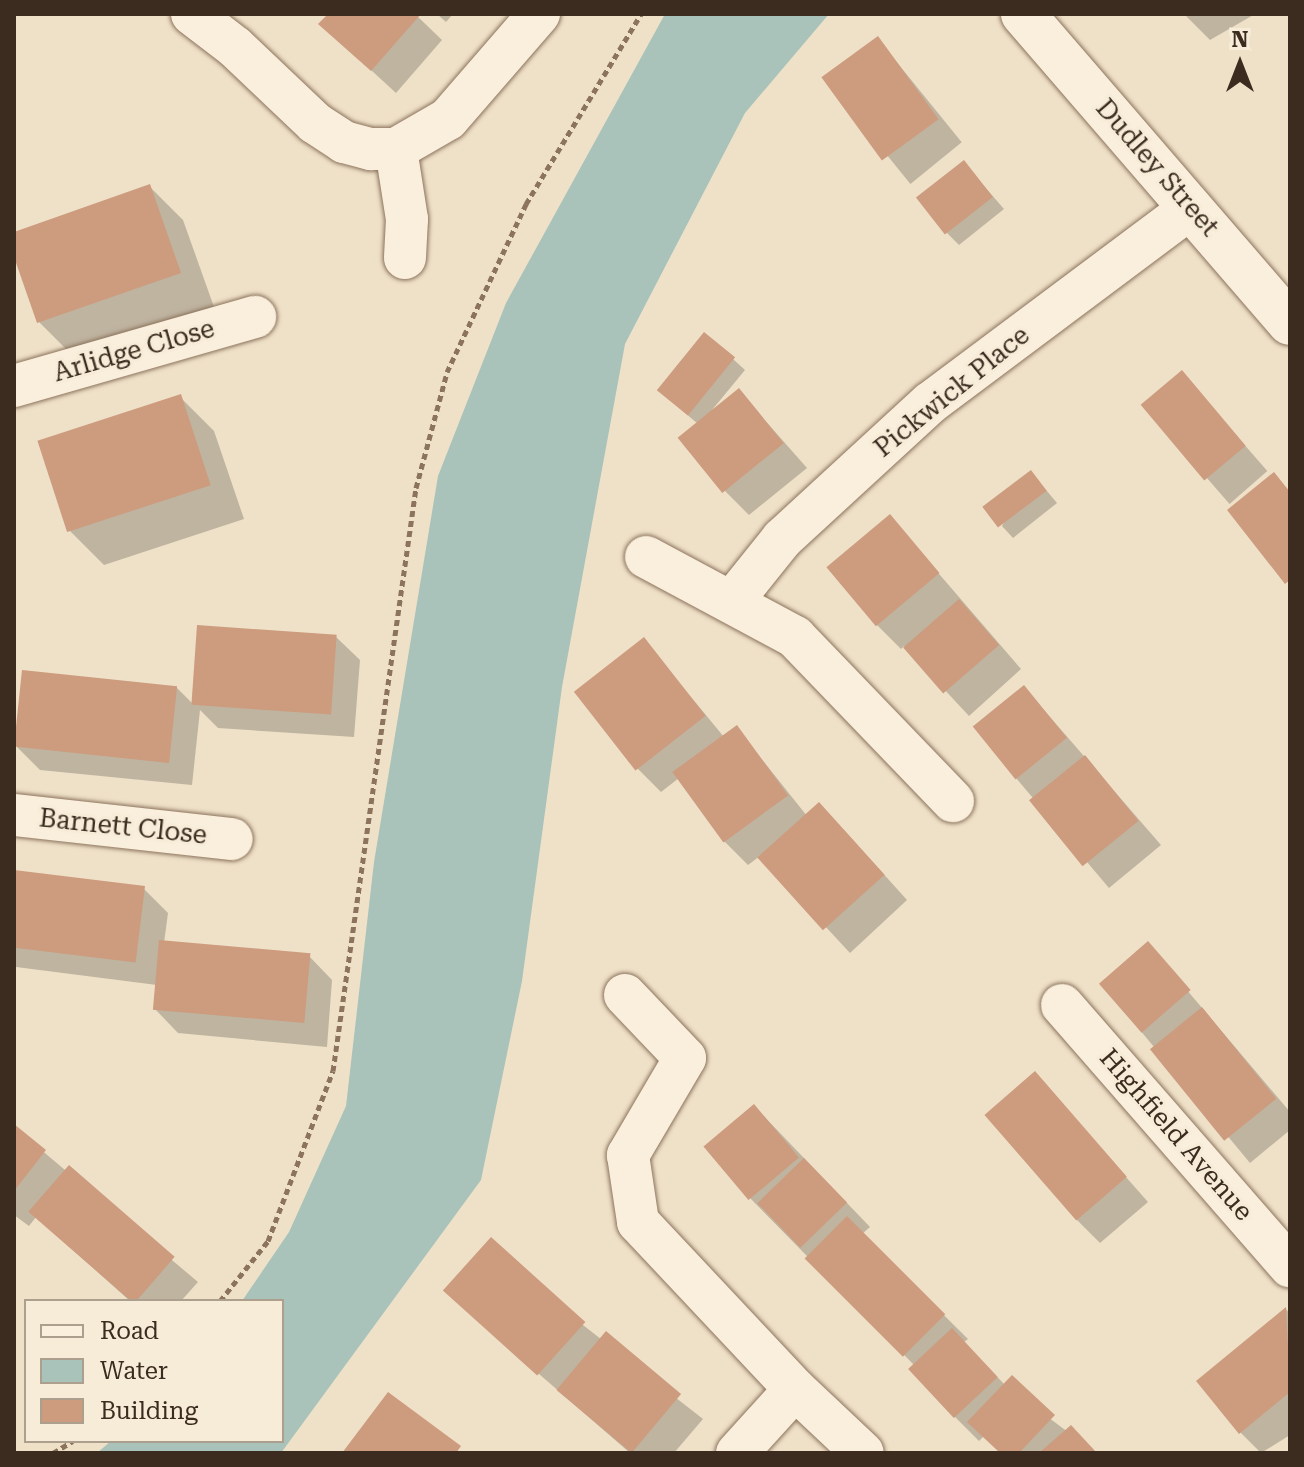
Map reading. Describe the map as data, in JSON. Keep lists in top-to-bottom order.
{
  "streets": {
    "street": [
      "Dudley Street",
      "Arlidge Close",
      "Pickwick Place",
      "Barnett Close",
      "Highfield Avenue"
    ]
  },
  "crossings": [
    ["Dudley Street", "Pickwick Place"]
  ],
  "legend": ["Road", "Water", "Building"],
  "north": "top"
}
